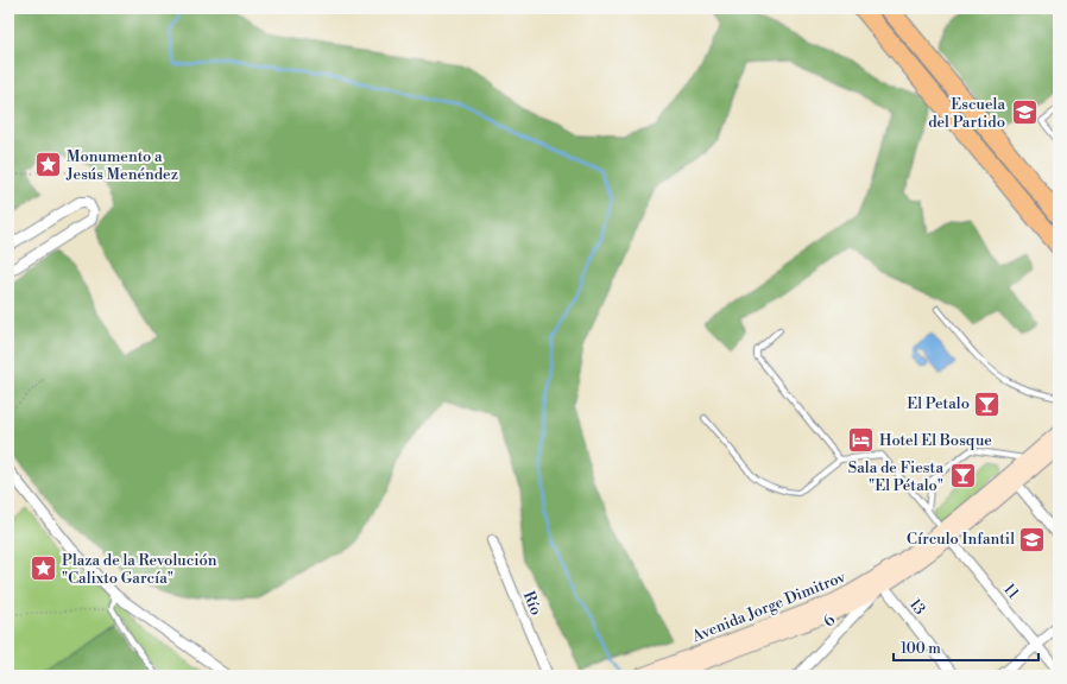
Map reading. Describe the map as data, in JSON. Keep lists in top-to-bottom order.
{
  "streets": {
    "main road": ["Avenida Jorge Dimitrov"],
    "street": [
      "11",
      "Río",
      "13",
      "6"
    ]
  },
  "crossings": [
    ["11", "Avenida Jorge Dimitrov"],
    ["Avenida Jorge Dimitrov", "13"],
    ["Avenida Jorge Dimitrov", "6"],
    ["13", "6"]
  ],
  "places": {
    "school or university": ["Escuela del Partido", "Círculo Infantil"],
    "place": ["Monumento a Jesús Menéndez", "Plaza de la Revolución \"Calixto García\""],
    "bar": ["El Petalo", "Sala de Fiesta \"El Pétalo\""],
    "hotel": ["Hotel El Bosque"]
  },
  "scale_bar": "100 m"
}
